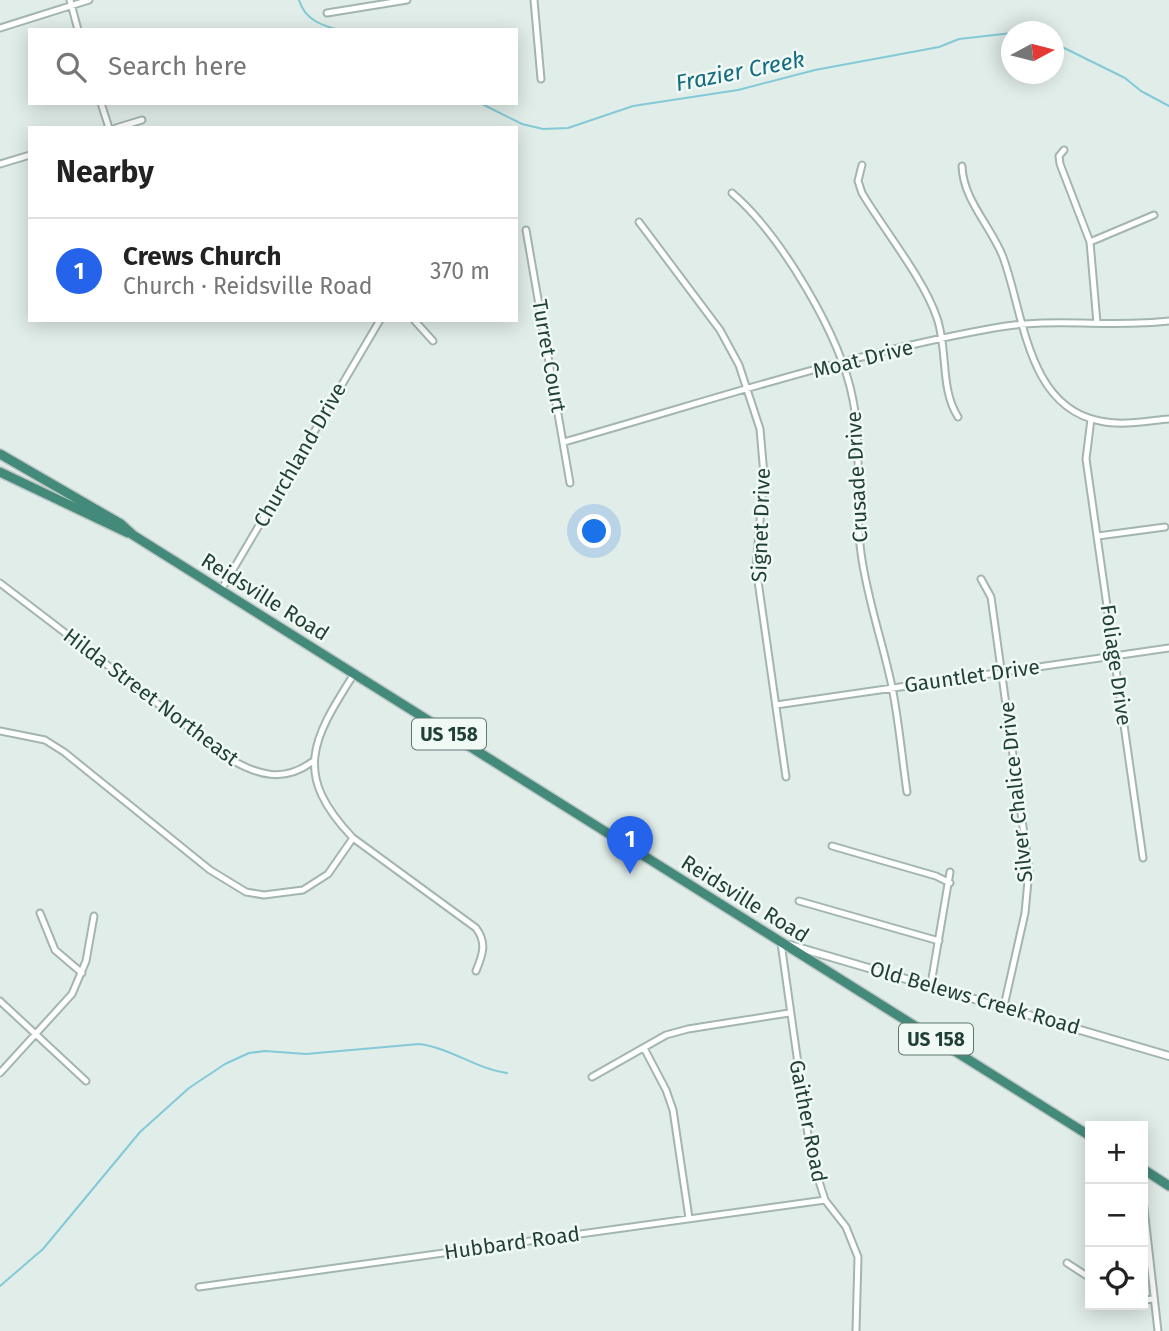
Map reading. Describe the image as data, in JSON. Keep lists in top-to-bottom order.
{
  "streets": {
    "highway": ["Reidsville Road", "US 158"],
    "street": [
      "Turret Court",
      "Moat Drive",
      "Churchland Drive",
      "Crusade Drive",
      "Signet Drive",
      "Foliage Drive",
      "Gauntlet Drive",
      "Hilda Street Northeast",
      "Silver Chalice Drive",
      "Old Belews Creek Road",
      "Gaither Road",
      "Hubbard Road"
    ]
  },
  "crossings": [
    ["Turret Court", "Moat Drive"],
    ["Moat Drive", "Crusade Drive"],
    ["Moat Drive", "Signet Drive"],
    ["Churchland Drive", "Reidsville Road"],
    ["Crusade Drive", "Gauntlet Drive"],
    ["Signet Drive", "Gauntlet Drive"],
    ["Reidsville Road", "Old Belews Creek Road"],
    ["Reidsville Road", "Gaither Road"],
    ["Foliage Drive", "Gauntlet Drive"],
    ["Gauntlet Drive", "Silver Chalice Drive"],
    ["Silver Chalice Drive", "Old Belews Creek Road"],
    ["Old Belews Creek Road", "Gaither Road"],
    ["Gaither Road", "Hubbard Road"]
  ],
  "water": ["Frazier Creek"],
  "north": "right",
  "page": {
    "search": "Search here",
    "heading": "Nearby",
    "list": [
      {
        "mark": "1",
        "name": "Crews Church",
        "note": "Church · Reidsville Road",
        "value": "370 m"
      }
    ],
    "pins": "1",
    "map_buttons": ["+", "−"]
  }
}
